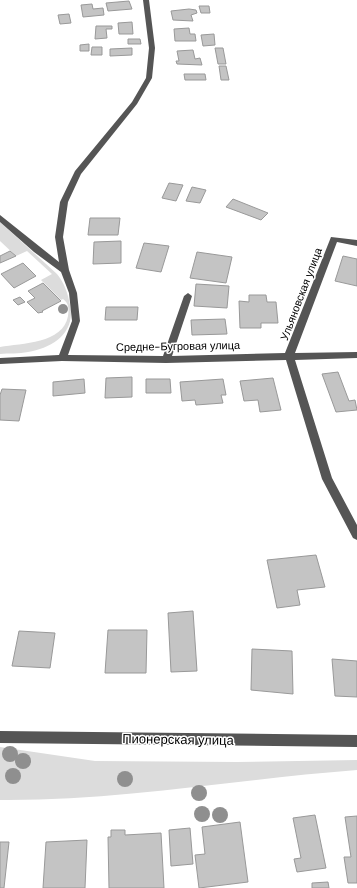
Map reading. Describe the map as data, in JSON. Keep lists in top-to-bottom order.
{
  "streets": {
    "street": ["Ульяновская улица", "Средне-Бугровая улица", "Пионерская улица"]
  },
  "crossings": [
    ["Ульяновская улица", "Средне-Бугровая улица"]
  ]
}
